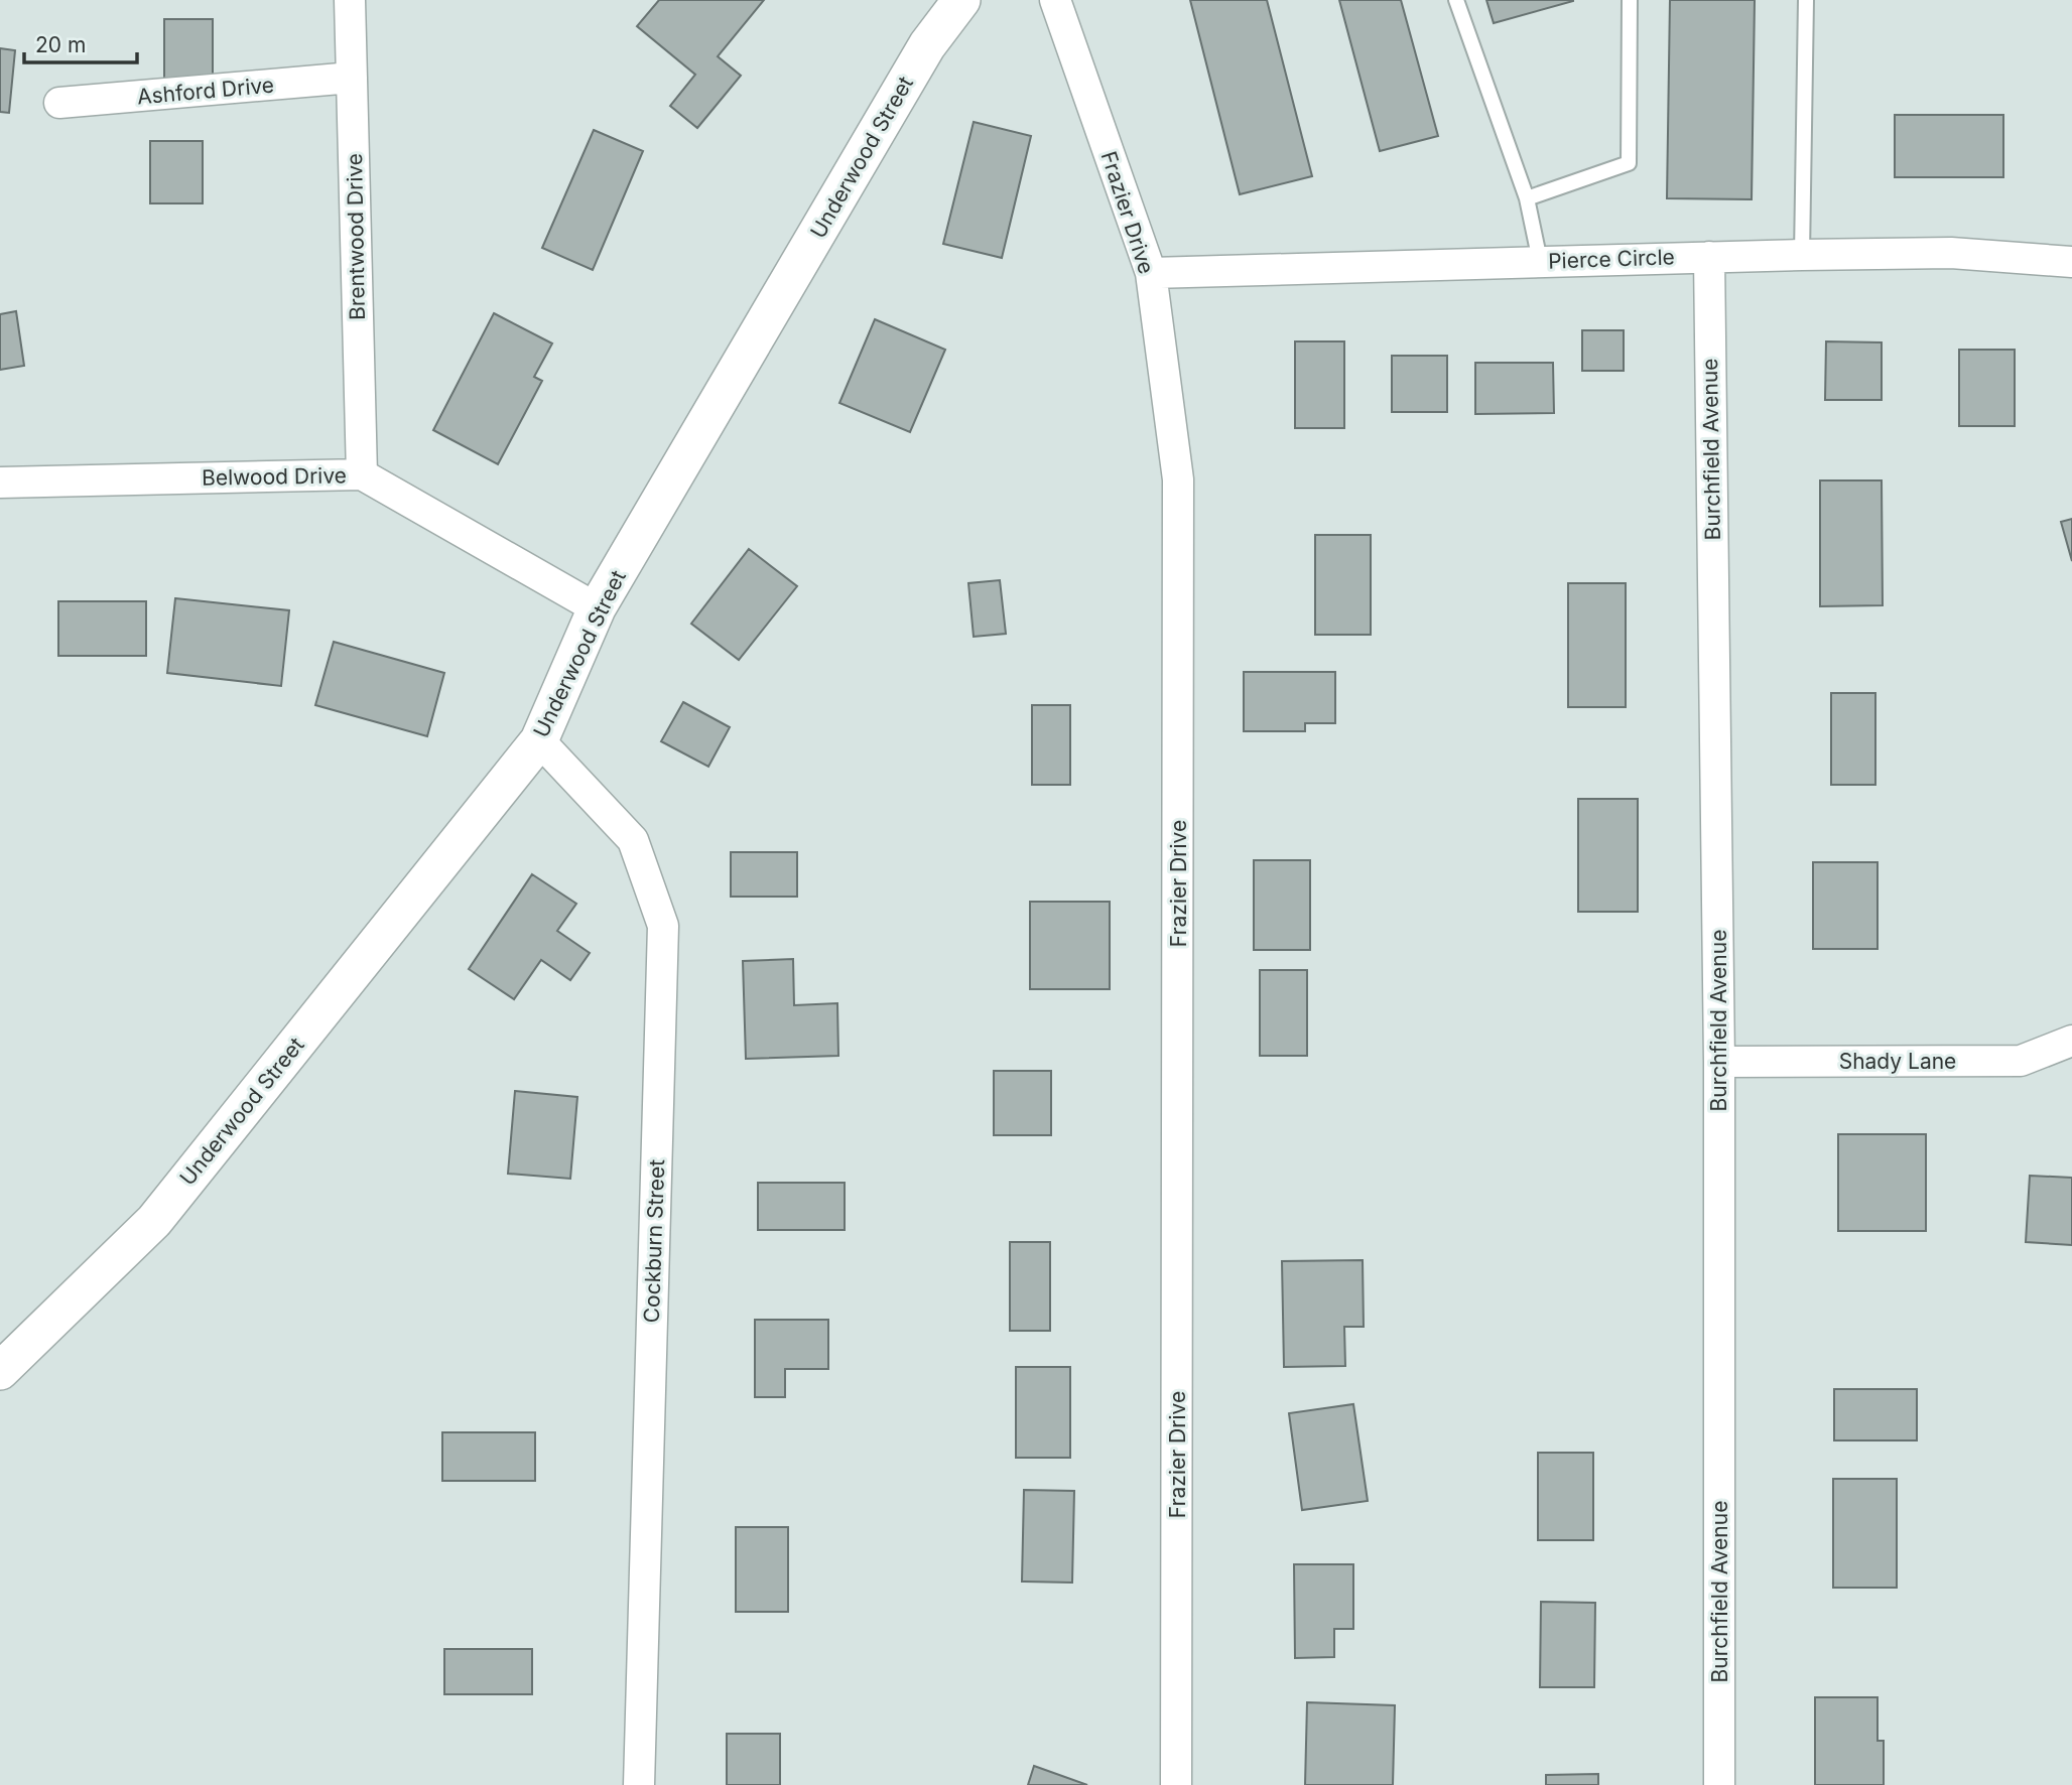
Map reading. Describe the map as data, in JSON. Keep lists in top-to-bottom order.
{
  "streets": {
    "street": [
      "Ashford Drive",
      "Underwood Street",
      "Frazier Drive",
      "Brentwood Drive",
      "Pierce Circle",
      "Burchfield Avenue",
      "Belwood Drive",
      "Shady Lane",
      "Cockburn Street"
    ]
  },
  "crossings": [
    ["Ashford Drive", "Brentwood Drive"],
    ["Underwood Street", "Belwood Drive"],
    ["Underwood Street", "Cockburn Street"],
    ["Frazier Drive", "Pierce Circle"],
    ["Brentwood Drive", "Belwood Drive"],
    ["Pierce Circle", "Burchfield Avenue"],
    ["Burchfield Avenue", "Shady Lane"]
  ],
  "scale_bar": "20 m"
}
